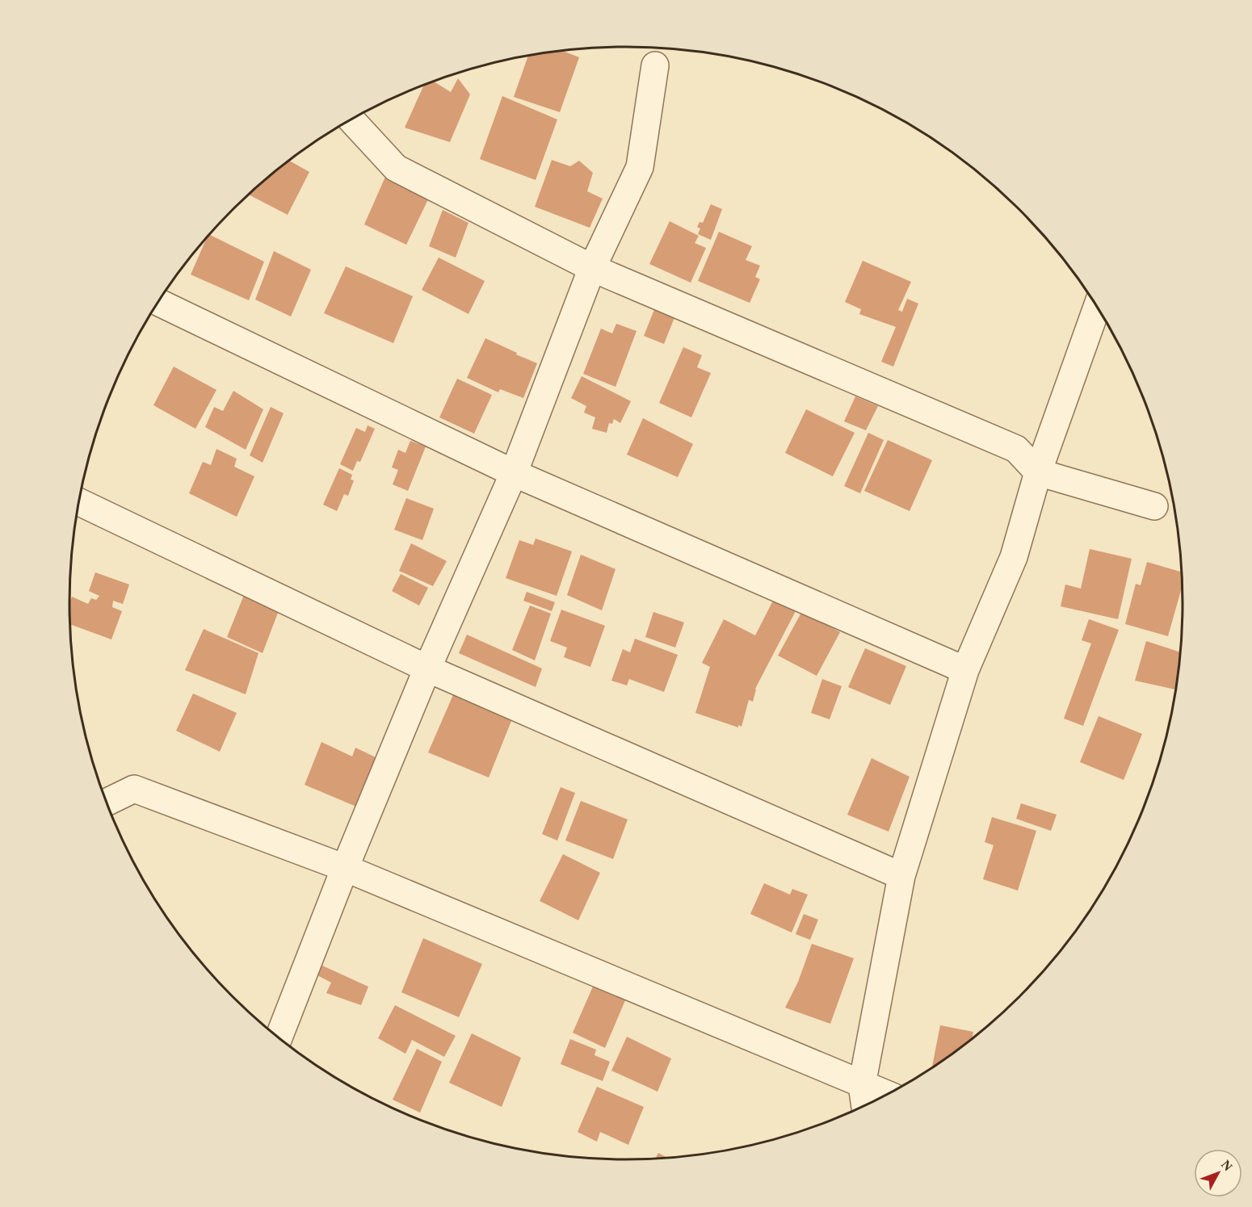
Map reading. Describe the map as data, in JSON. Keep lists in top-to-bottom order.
{
  "north": "top right"
}
